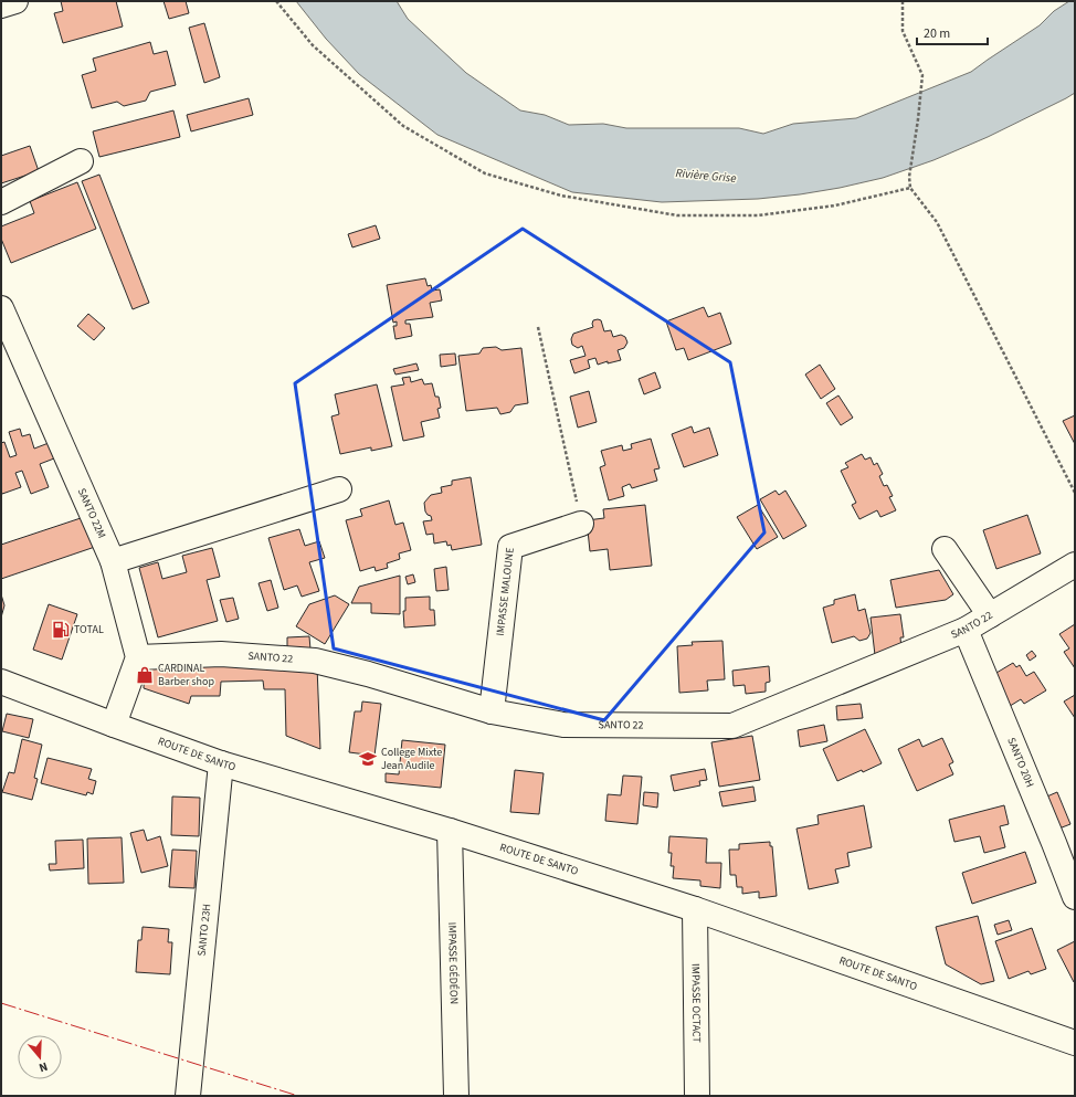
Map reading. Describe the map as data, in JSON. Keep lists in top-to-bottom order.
{
  "streets": {
    "street": [
      "SANTO 22M",
      "IMPASSE MALOUNE",
      "SANTO 22",
      "ROUTE DE SANTO",
      "SANTO 20H",
      "SANTO 23H",
      "IMPASSE GÉDÉON",
      "IMPASSE OCTACT"
    ]
  },
  "crossings": [
    ["SANTO 22M", "SANTO 22"],
    ["IMPASSE MALOUNE", "SANTO 22"],
    ["SANTO 22", "SANTO 20H"],
    ["ROUTE DE SANTO", "SANTO 23H"],
    ["ROUTE DE SANTO", "IMPASSE GÉDÉON"],
    ["ROUTE DE SANTO", "IMPASSE OCTACT"]
  ],
  "water": ["Rivière Grise"],
  "places": {
    "fuel station": ["TOTAL"],
    "shop": ["CARDINAL Barber shop"],
    "school or university": ["College Mixte Jean Audile"]
  },
  "scale_bar": "20 m",
  "north": "bottom"
}
